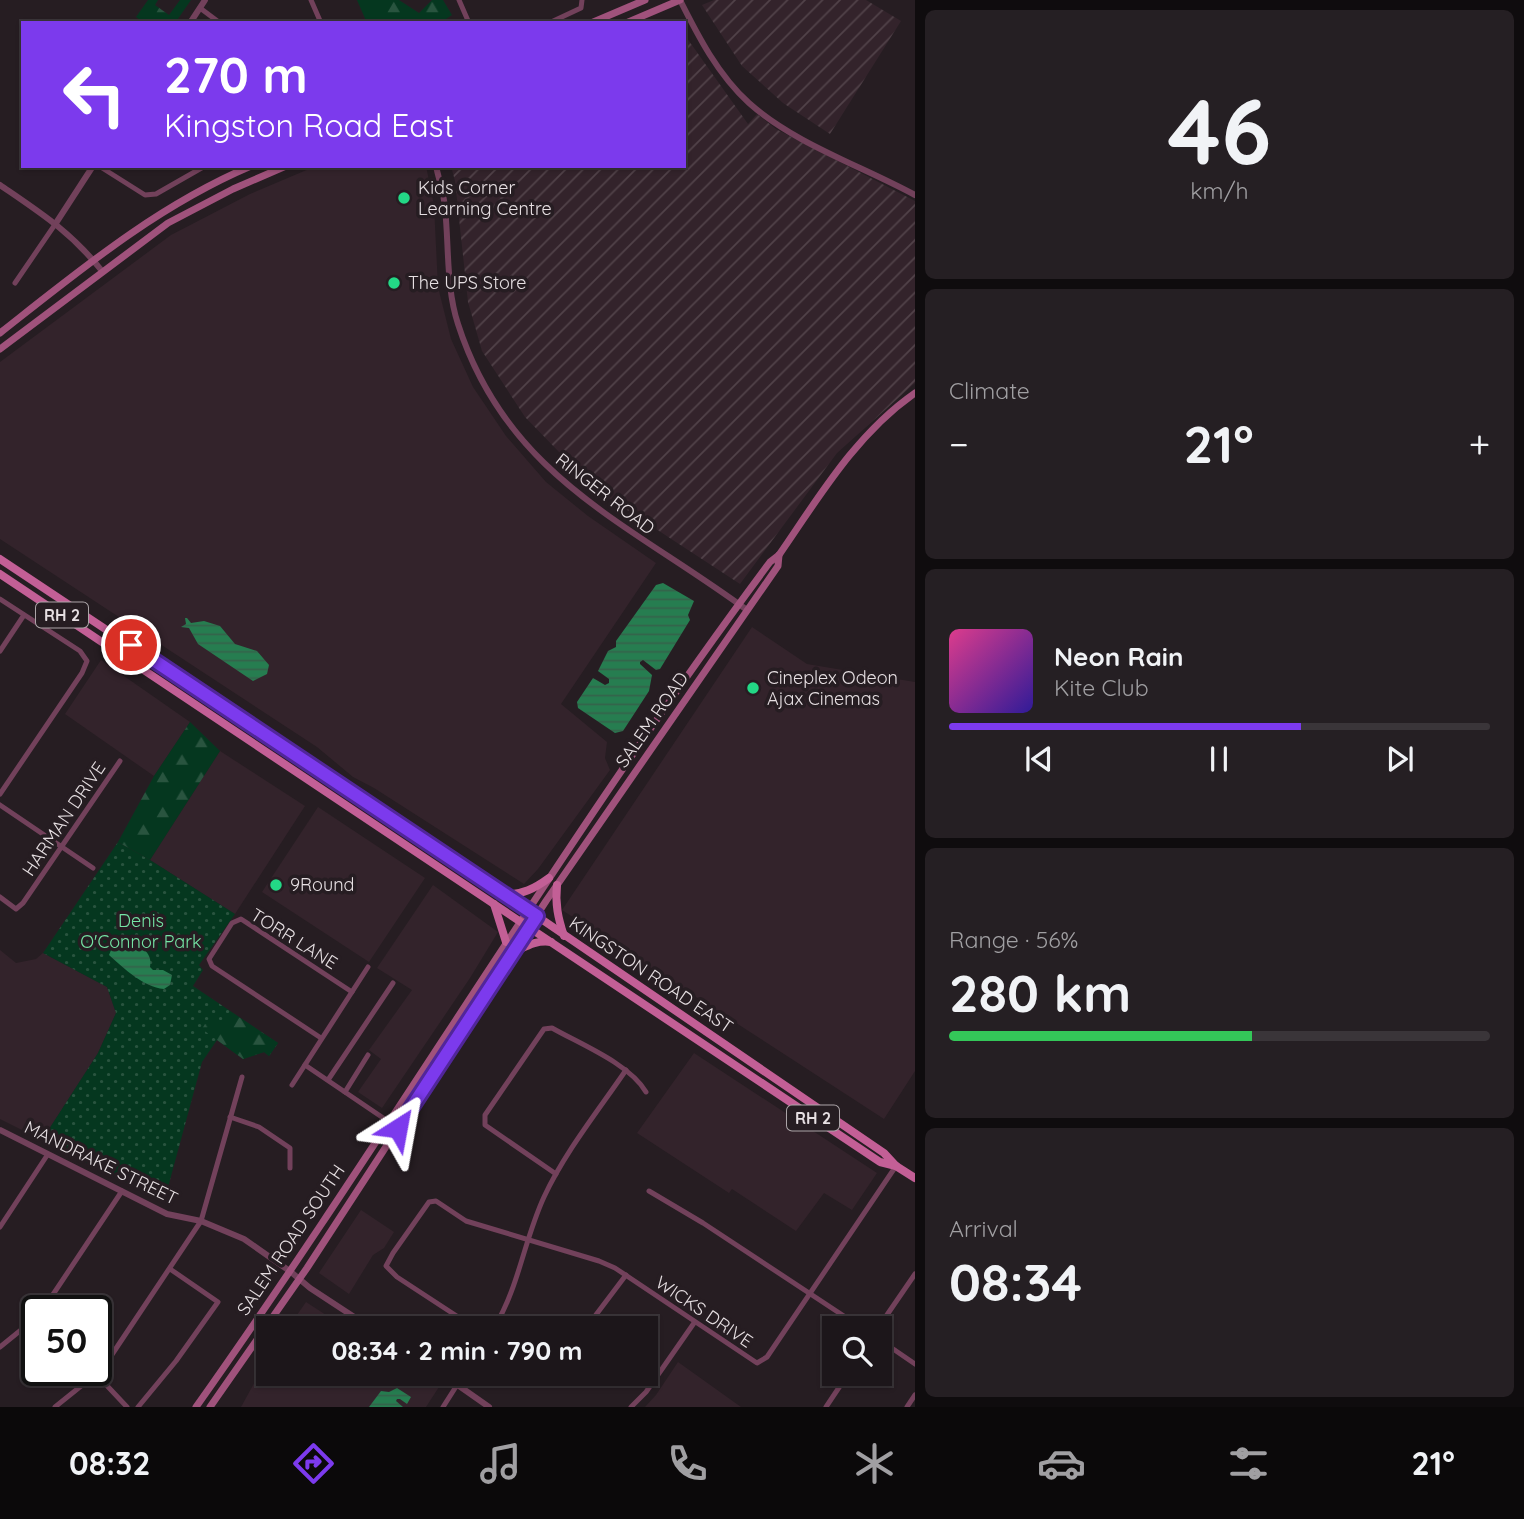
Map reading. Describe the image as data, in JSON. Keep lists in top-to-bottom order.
{
  "streets": {
    "main road": [
      "RH 2",
      "SALEM ROAD",
      "KINGSTON ROAD EAST",
      "SALEM ROAD SOUTH"
    ],
    "street": [
      "RINGER ROAD",
      "HARMAN DRIVE",
      "TORR LANE",
      "MANDRAKE STREET",
      "WICKS DRIVE"
    ]
  },
  "crossings": [
    ["RINGER ROAD", "SALEM ROAD"],
    ["SALEM ROAD", "SALEM ROAD SOUTH"],
    ["KINGSTON ROAD EAST", "SALEM ROAD SOUTH"],
    ["KINGSTON ROAD EAST", "WICKS DRIVE"],
    ["MANDRAKE STREET", "SALEM ROAD SOUTH"]
  ],
  "parks": ["Denis O'Connor Park"],
  "places": [
    "Kids Corner Learning Centre",
    "The UPS Store",
    "Cineplex Odeon Ajax Cinemas",
    "9Round"
  ],
  "page": {
    "tile": [
      ["46", "km/h"],
      "Climate",
      ["Range · 56%", "280 km"],
      ["Arrival", "08:34"]
    ],
    "turn": ["270 m", "Kingston Road East"],
    "heat": ["−", "21°", "+"],
    "song": ["Neon Rain", "Kite Club"],
    "limit": "50",
    "trip": "08:34 · 2 min · 790 m",
    "tabs": ["08:32", "21°"]
  }
}
